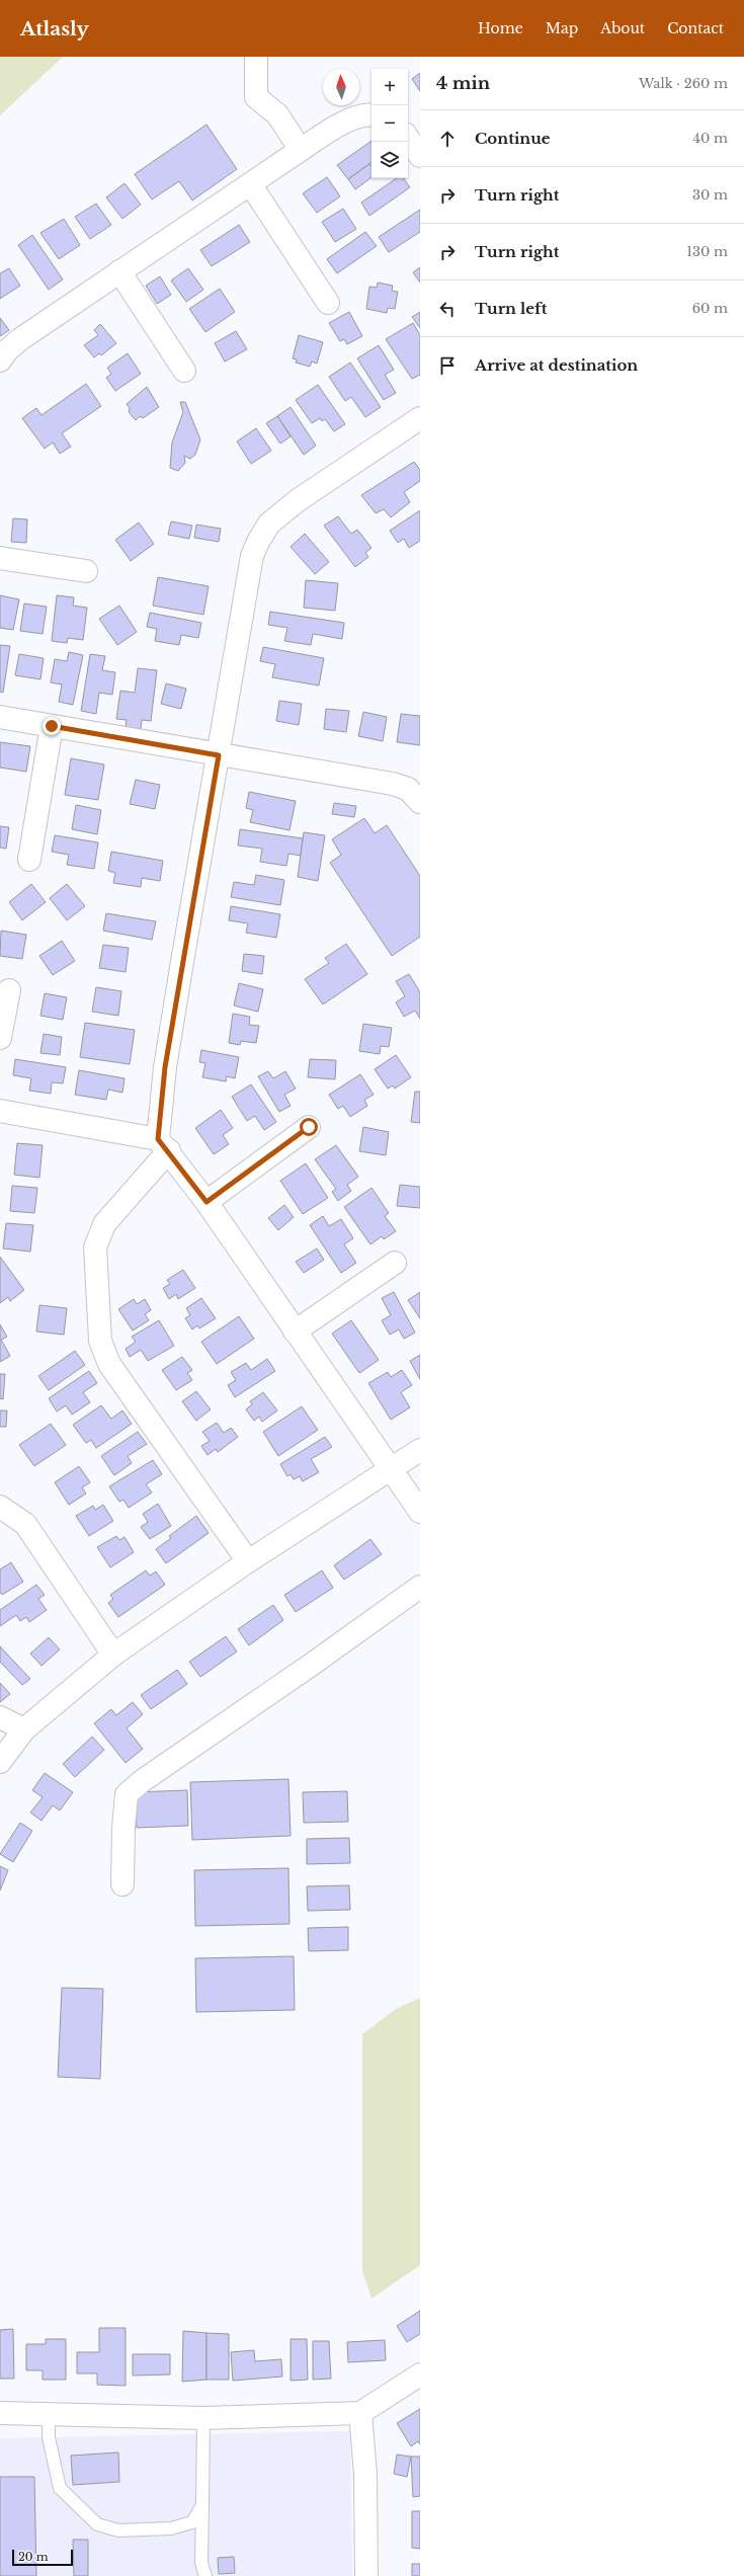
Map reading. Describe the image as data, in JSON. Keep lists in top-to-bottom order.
{
  "scale_bar": "20 m",
  "north": "top",
  "page": {
    "header": "Atlasly",
    "nav": [
      "Home",
      "Map",
      "About",
      "Contact"
    ],
    "heading": ["4 min", "Walk · 260 m"],
    "map_buttons": ["+", "−"],
    "list": [
      ["Continue", "40 m"],
      ["Turn right", "30 m"],
      ["Turn right", "130 m"],
      ["Turn left", "60 m"],
      "Arrive at destination"
    ],
    "scale": "20 m"
  }
}
